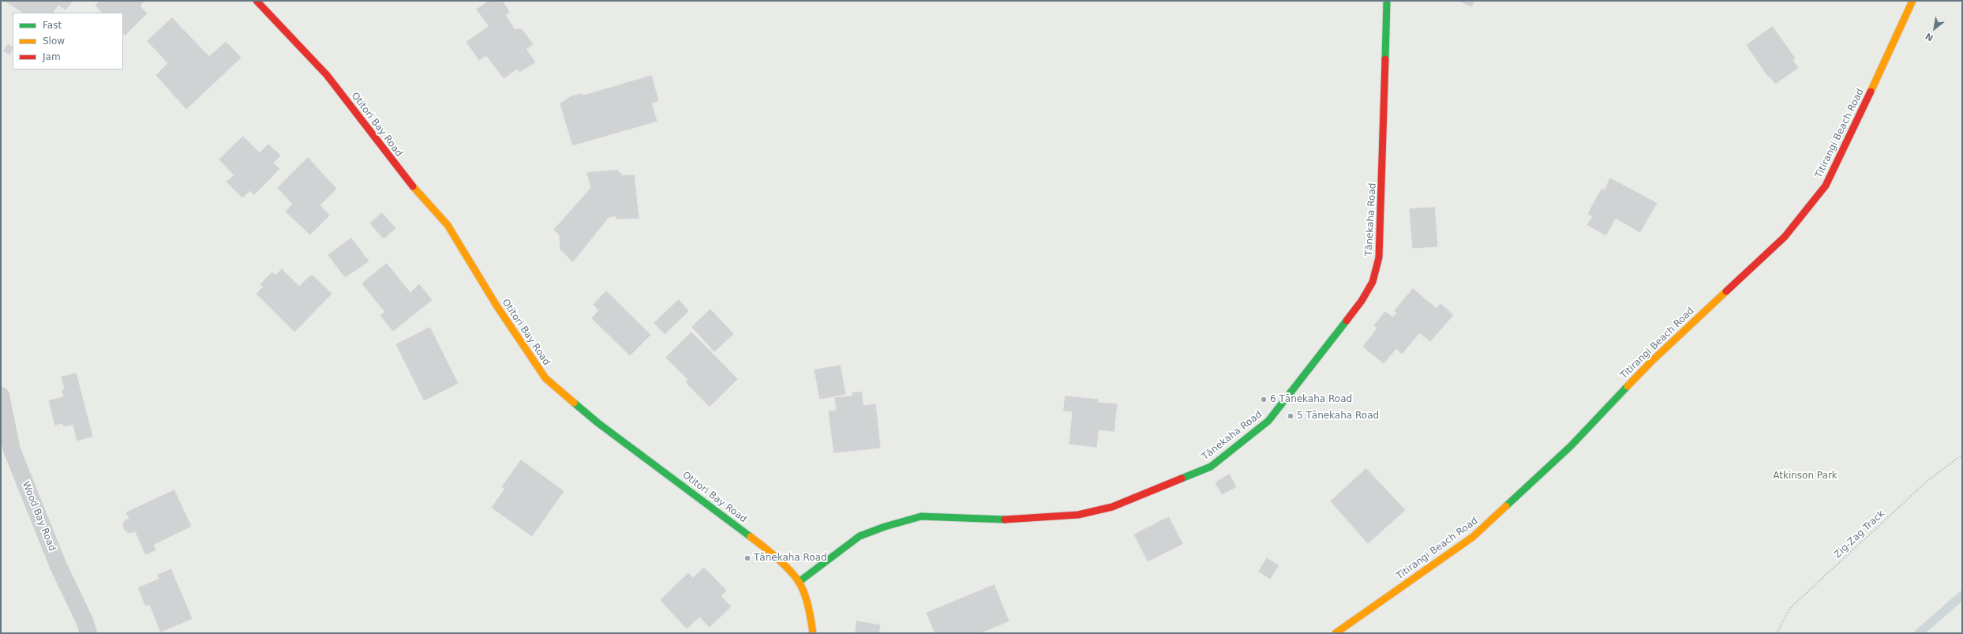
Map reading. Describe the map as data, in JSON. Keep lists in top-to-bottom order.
{
  "streets": {
    "street": [
      "Otitori Bay Road",
      "Titirangi Beach Road",
      "Tānekaha Road",
      "Wood Bay Road"
    ],
    "path": ["Zig-Zag Track"]
  },
  "crossings": [
    ["Otitori Bay Road", "Tānekaha Road"]
  ],
  "parks": ["Atkinson Park"],
  "places": ["6 Tānekaha Road", "5 Tānekaha Road", "Tānekaha Road"],
  "legend": ["Fast", "Slow", "Jam"],
  "north": "bottom left"
}
